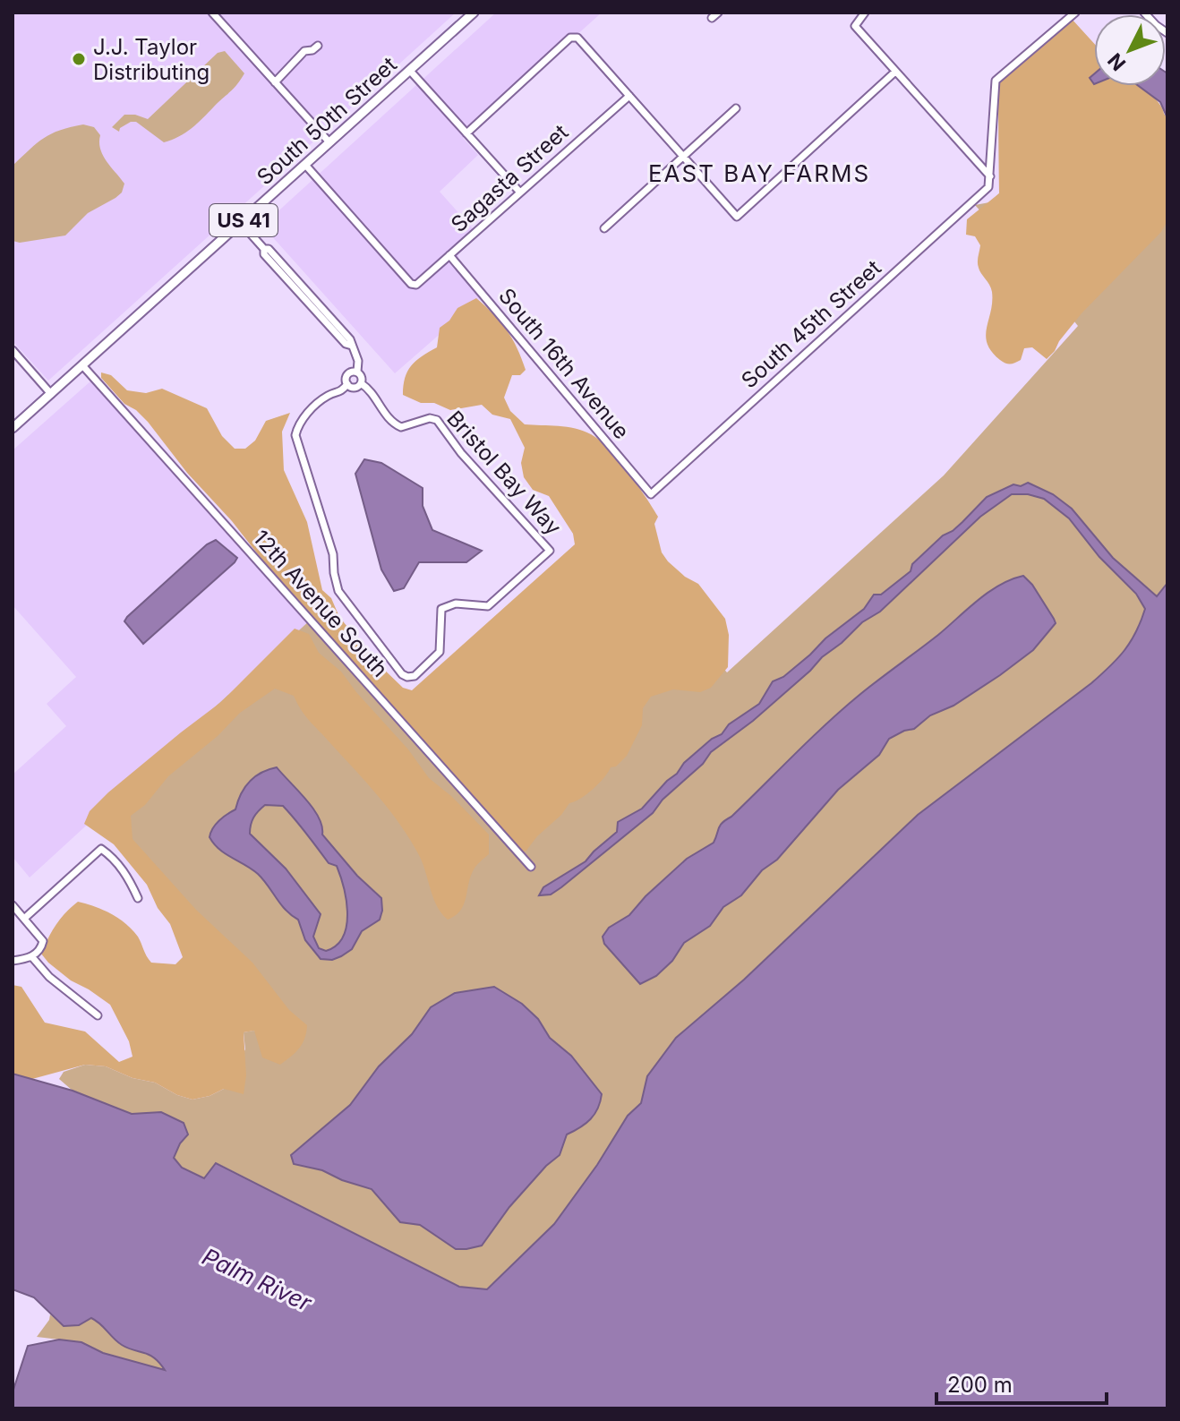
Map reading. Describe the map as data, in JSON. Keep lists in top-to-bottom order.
{
  "streets": {
    "main road": ["South 50th Street", "US 41"],
    "street": [
      "Sagasta Street",
      "South 45th Street",
      "South 16th Avenue",
      "Bristol Bay Way",
      "12th Avenue South"
    ]
  },
  "crossings": [
    ["South 50th Street", "Sagasta Street"],
    ["South 50th Street", "12th Avenue South"],
    ["Sagasta Street", "South 16th Avenue"],
    ["South 45th Street", "South 16th Avenue"]
  ],
  "districts": ["EAST BAY FARMS"],
  "water": ["Palm River"],
  "places": ["J.J. Taylor Distributing"],
  "scale_bar": "200 m",
  "north": "bottom left"
}
